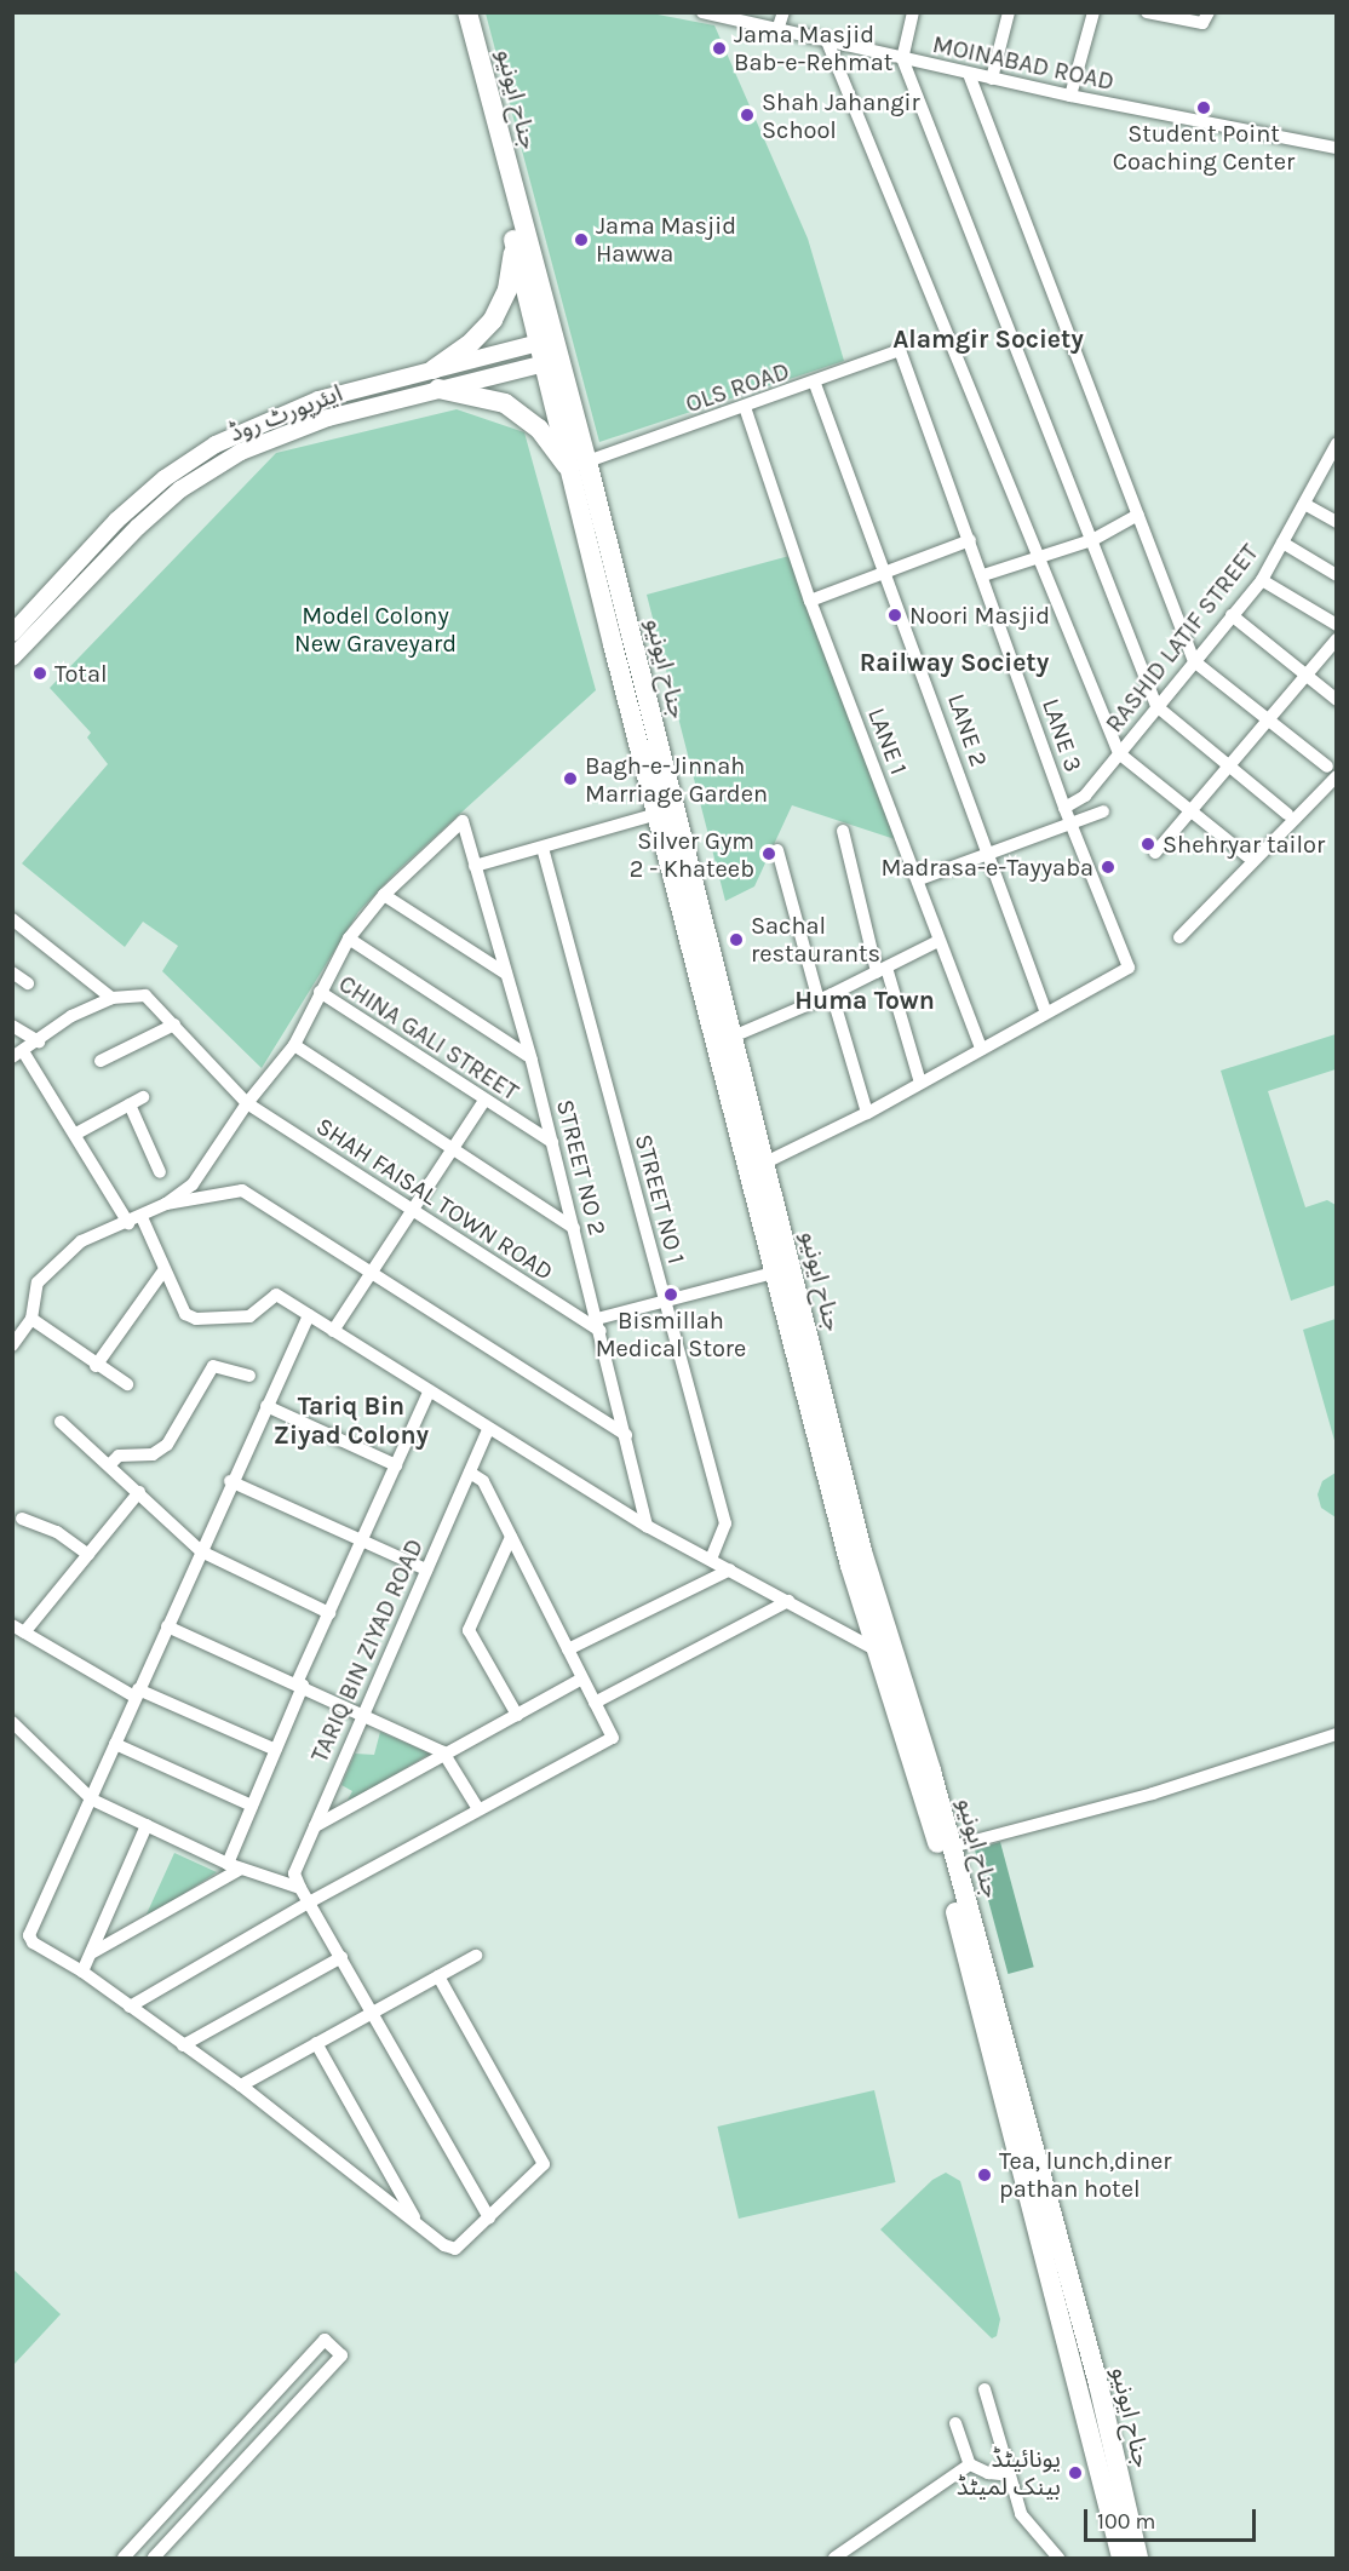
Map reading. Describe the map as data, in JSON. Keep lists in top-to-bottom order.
{
  "streets": {
    "highway": ["جناح ایونیو"],
    "main road": ["ایئرپورٹ روڈ"],
    "street": [
      "MOINABAD ROAD",
      "OLS ROAD",
      "RASHID LATIF STREET",
      "LANE 2",
      "LANE 3",
      "LANE 1",
      "CHINA GALI STREET",
      "STREET NO 2",
      "SHAH FAISAL TOWN ROAD",
      "STREET NO 1",
      "TARIQ BIN ZIYAD ROAD"
    ]
  },
  "crossings": [
    ["جناح ایونیو", "OLS ROAD"],
    ["جناح ایونیو", "ایئرپورٹ روڈ"],
    ["OLS ROAD", "LANE 2"],
    ["OLS ROAD", "LANE 3"],
    ["OLS ROAD", "LANE 1"],
    ["RASHID LATIF STREET", "LANE 3"],
    ["LANE 2", "LANE 3"],
    ["CHINA GALI STREET", "STREET NO 2"],
    ["STREET NO 2", "SHAH FAISAL TOWN ROAD"]
  ],
  "districts": [
    "Alamgir Society",
    "Railway Society",
    "Huma Town",
    "Tariq Bin Ziyad Colony"
  ],
  "parks": ["Model Colony New Graveyard"],
  "places": [
    "Jama Masjid Bab-e-Rehmat",
    "Student Point Coaching Center",
    "Shah Jahangir School",
    "Jama Masjid Hawwa",
    "Noori Masjid",
    "Total",
    "Bagh-e-Jinnah Marriage Garden",
    "Shehryar tailor",
    "Silver Gym 2 - Khateeb",
    "Madrasa-e-Tayyaba",
    "Sachal restaurants",
    "Bismillah Medical Store",
    "Tea, lunch,diner pathan hotel",
    "یونائیٹڈ بینک لمیٹڈ"
  ],
  "scale_bar": "100 m"
}
